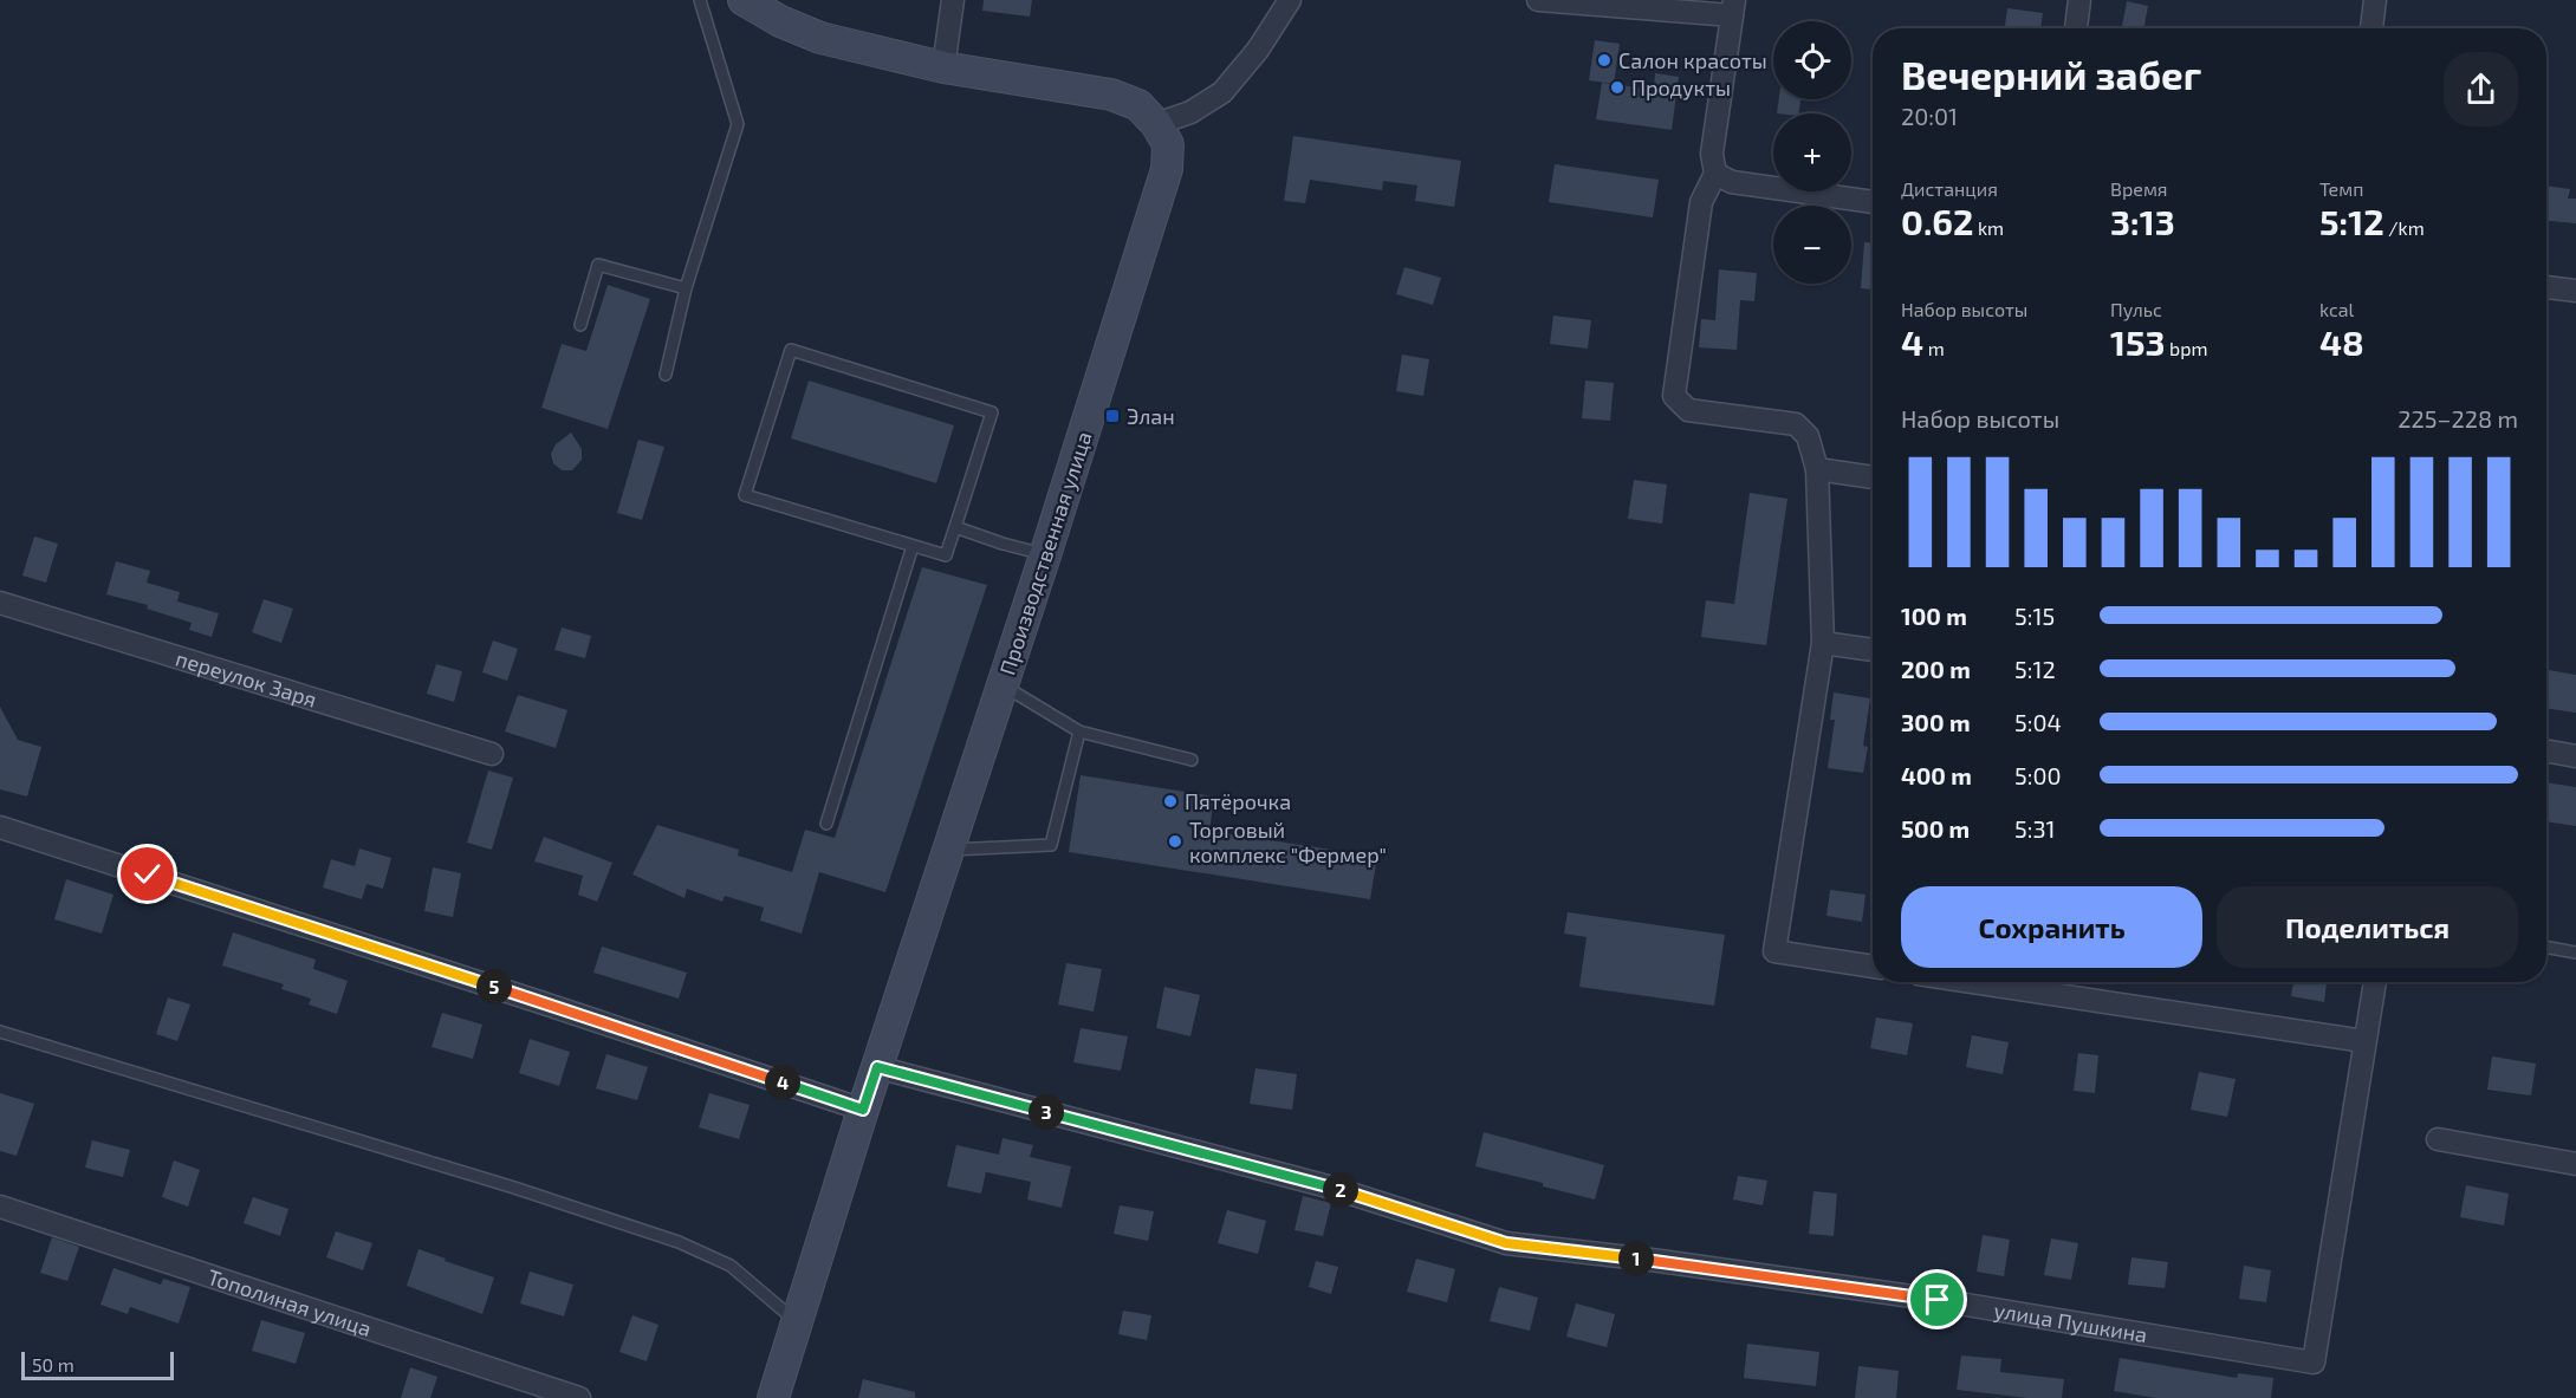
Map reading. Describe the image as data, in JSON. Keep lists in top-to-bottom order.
{
  "streets": {
    "street": [
      "Производственная улица",
      "переулок Заря",
      "Тополиная улица",
      "улица Пушкина"
    ]
  },
  "crossings": [
    ["Производственная улица", "улица Пушкина"]
  ],
  "places": {
    "other": [
      "Салон красоты",
      "Продукты",
      "Пятёрочка",
      "Торговый комплекс \"Фермер\""
    ],
    "transit": ["Элан"]
  },
  "scale_bar": "50 m",
  "page": {
    "map_buttons": ["+", "−"],
    "heading": ["Вечерний забег", "20:01"],
    "stats": [
      ["Дистанция", "0.62 km"],
      ["Время", "3:13"],
      ["Темп", "5:12 /km"],
      ["Набор высоты", "4 m"],
      ["Пульс", "153 bpm"],
      ["kcal", "48"]
    ],
    "chart": ["Набор высоты", "225–228 m"],
    "list": [
      {
        "name": "100 m",
        "note": "5:15"
      },
      {
        "name": "200 m",
        "note": "5:12"
      },
      {
        "name": "300 m",
        "note": "5:04"
      },
      {
        "name": "400 m",
        "note": "5:00"
      },
      {
        "name": "500 m",
        "note": "5:31"
      }
    ],
    "buttons": ["Сохранить", "Поделиться"],
    "pins": [
      "5",
      "4",
      "3",
      "2",
      "1"
    ],
    "scale": "50 m"
  }
}
